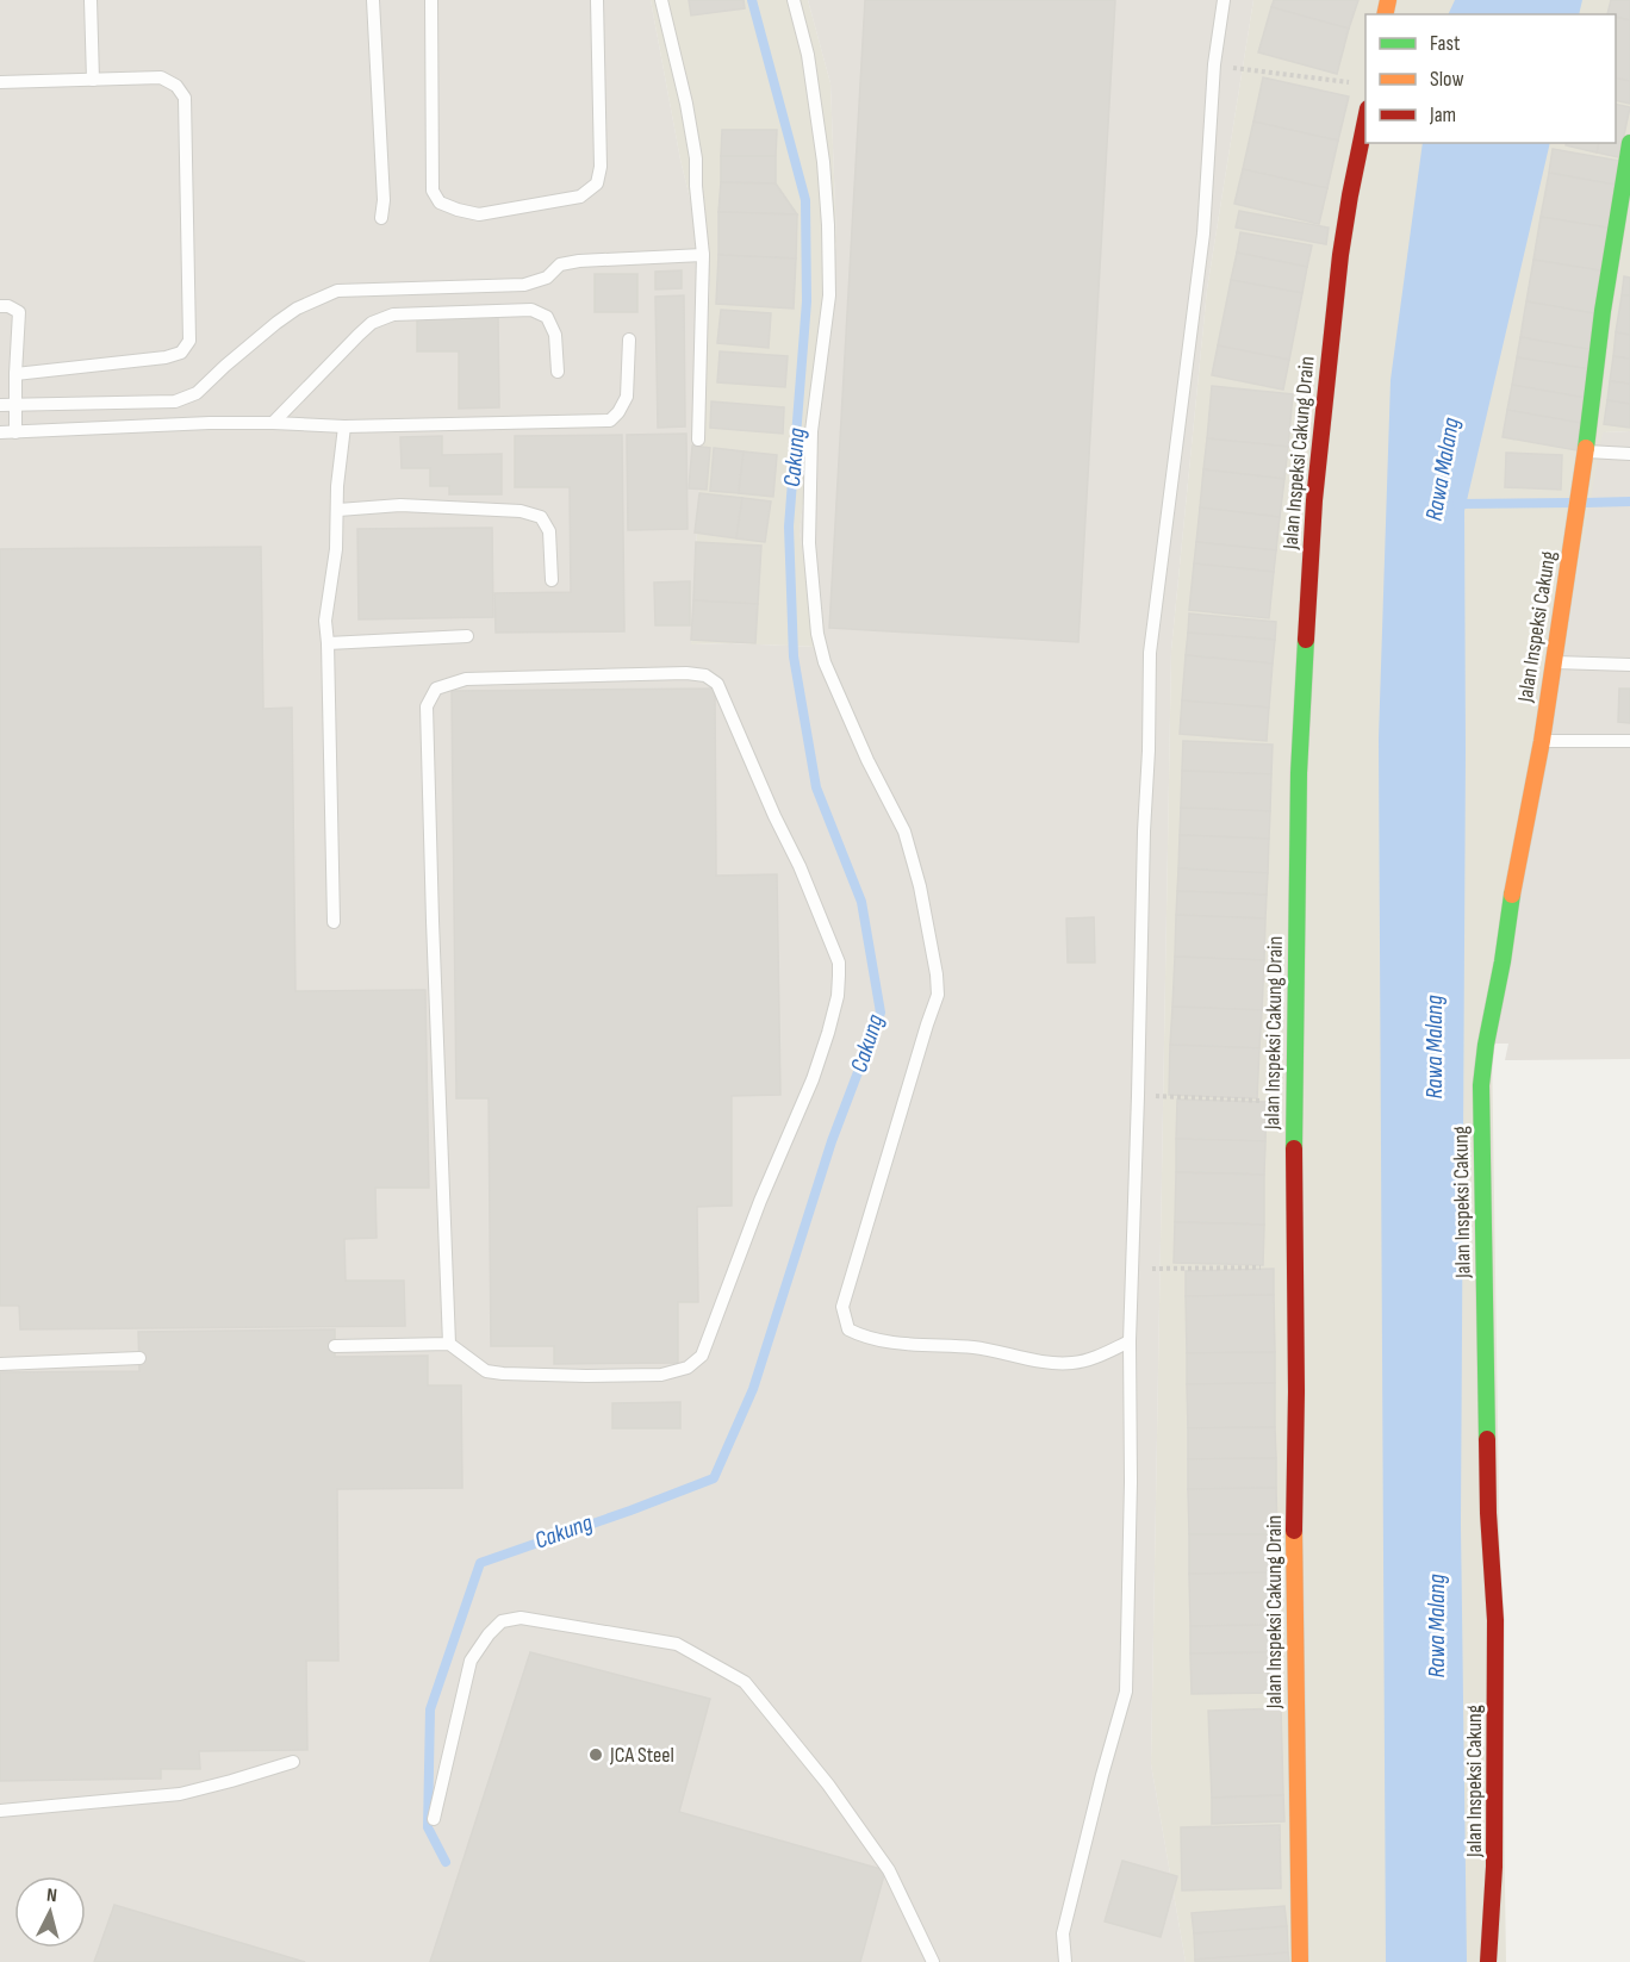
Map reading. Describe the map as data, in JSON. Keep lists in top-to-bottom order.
{
  "streets": {
    "street": ["Jalan Inspeksi Cakung Drain", "Jalan Inspeksi Cakung"]
  },
  "water": ["Cakung", "Rawa Malang"],
  "places": ["JCA Steel"],
  "legend": ["Fast", "Slow", "Jam"],
  "north": "top"
}
